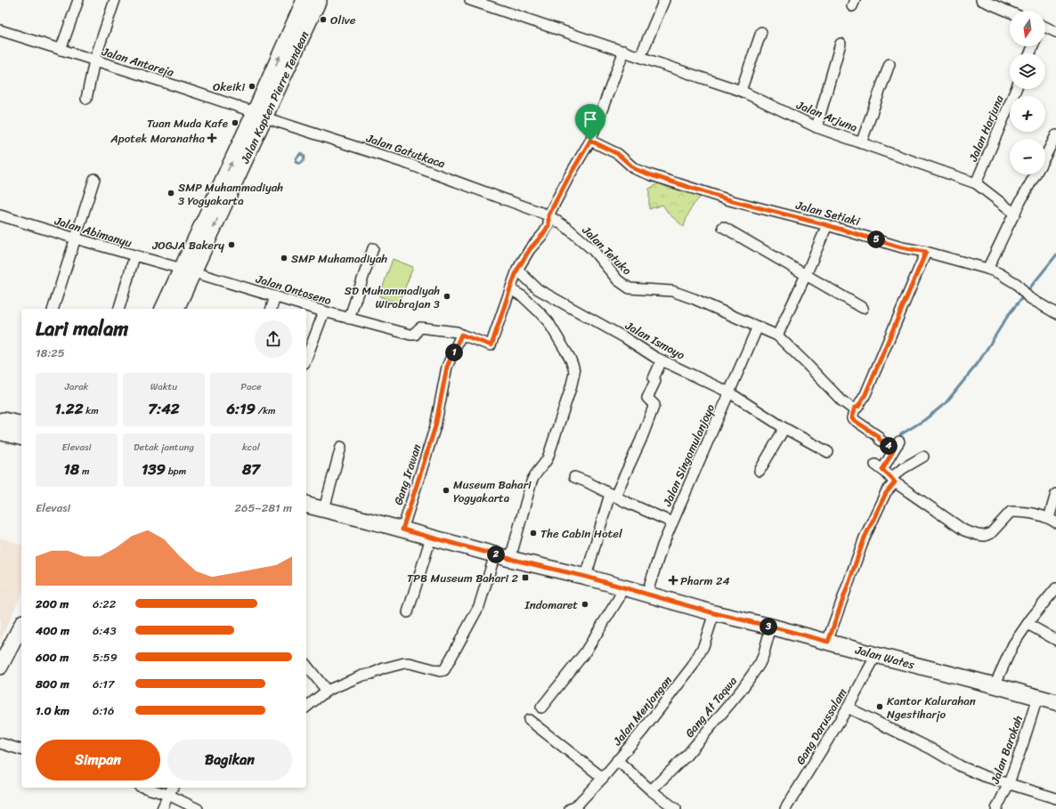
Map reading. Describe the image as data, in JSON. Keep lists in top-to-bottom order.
{
  "streets": {
    "main road": ["Jalan Kapten Pierre Tendean", "Jalan Wates"],
    "street": [
      "Jalan Antareja",
      "Jalan Arjuna",
      "Jalan Harjuna",
      "Jalan Gatutkaca",
      "Jalan Setiaki",
      "Jalan Abimanyu",
      "Jalan Tetuko",
      "Jalan Ontoseno",
      "Jalan Ismoyo",
      "Jalan Singomulanjoyo",
      "Gang Irawan",
      "Gang At Taqwa",
      "Jalan Menjangan",
      "Gang Darussalam",
      "Jalan Barokah"
    ]
  },
  "crossings": [
    ["Jalan Antareja", "Jalan Kapten Pierre Tendean"],
    ["Jalan Antareja", "Jalan Gatutkaca"],
    ["Jalan Kapten Pierre Tendean", "Jalan Gatutkaca"],
    ["Jalan Kapten Pierre Tendean", "Jalan Abimanyu"],
    ["Jalan Kapten Pierre Tendean", "Jalan Ontoseno"],
    ["Jalan Arjuna", "Jalan Harjuna"],
    ["Jalan Gatutkaca", "Jalan Tetuko"],
    ["Jalan Gatutkaca", "Jalan Ontoseno"],
    ["Jalan Abimanyu", "Jalan Ontoseno"],
    ["Jalan Tetuko", "Jalan Ontoseno"],
    ["Jalan Tetuko", "Jalan Singomulanjoyo"],
    ["Jalan Ontoseno", "Jalan Ismoyo"],
    ["Jalan Ontoseno", "Gang Irawan"],
    ["Jalan Ismoyo", "Jalan Singomulanjoyo"],
    ["Jalan Singomulanjoyo", "Jalan Wates"],
    ["Gang Irawan", "Jalan Wates"],
    ["Jalan Wates", "Gang At Taqwa"],
    ["Jalan Wates", "Jalan Menjangan"],
    ["Jalan Wates", "Gang Darussalam"],
    ["Jalan Wates", "Jalan Barokah"]
  ],
  "places": {
    "other": [
      "Olive",
      "Okeiki",
      "Tuan Muda Kafe",
      "SMP Muhammadiyah 3 Yogyakarta",
      "JOGJA Bakery",
      "SMP Muhamadiyah",
      "SD Muhammadiyah Wirobrajan 3",
      "Museum Bahari Yogyakarta",
      "The Cabin Hotel",
      "Indomaret",
      "Kantor Kalurahan Ngestiharjo"
    ],
    "health": ["Apotek Maranatha", "Pharm 24"],
    "transit": ["TPB Museum Bahari 2"]
  },
  "north": "bottom",
  "page": {
    "map_buttons": ["+", "−"],
    "pins": [
      "5",
      "1",
      "4",
      "2",
      "3"
    ],
    "heading": ["Lari malam", "18:25"],
    "stats": [
      ["Jarak", "1.22 km"],
      ["Waktu", "7:42"],
      ["Pace", "6:19 /km"],
      ["Elevasi", "18 m"],
      ["Detak jantung", "139 bpm"],
      ["kcal", "87"]
    ],
    "chart": ["Elevasi", "265–281 m"],
    "list": [
      {
        "name": "200 m",
        "note": "6:22"
      },
      {
        "name": "400 m",
        "note": "6:43"
      },
      {
        "name": "600 m",
        "note": "5:59"
      },
      {
        "name": "800 m",
        "note": "6:17"
      },
      {
        "name": "1.0 km",
        "note": "6:16"
      }
    ],
    "buttons": ["Simpan", "Bagikan"]
  }
}
